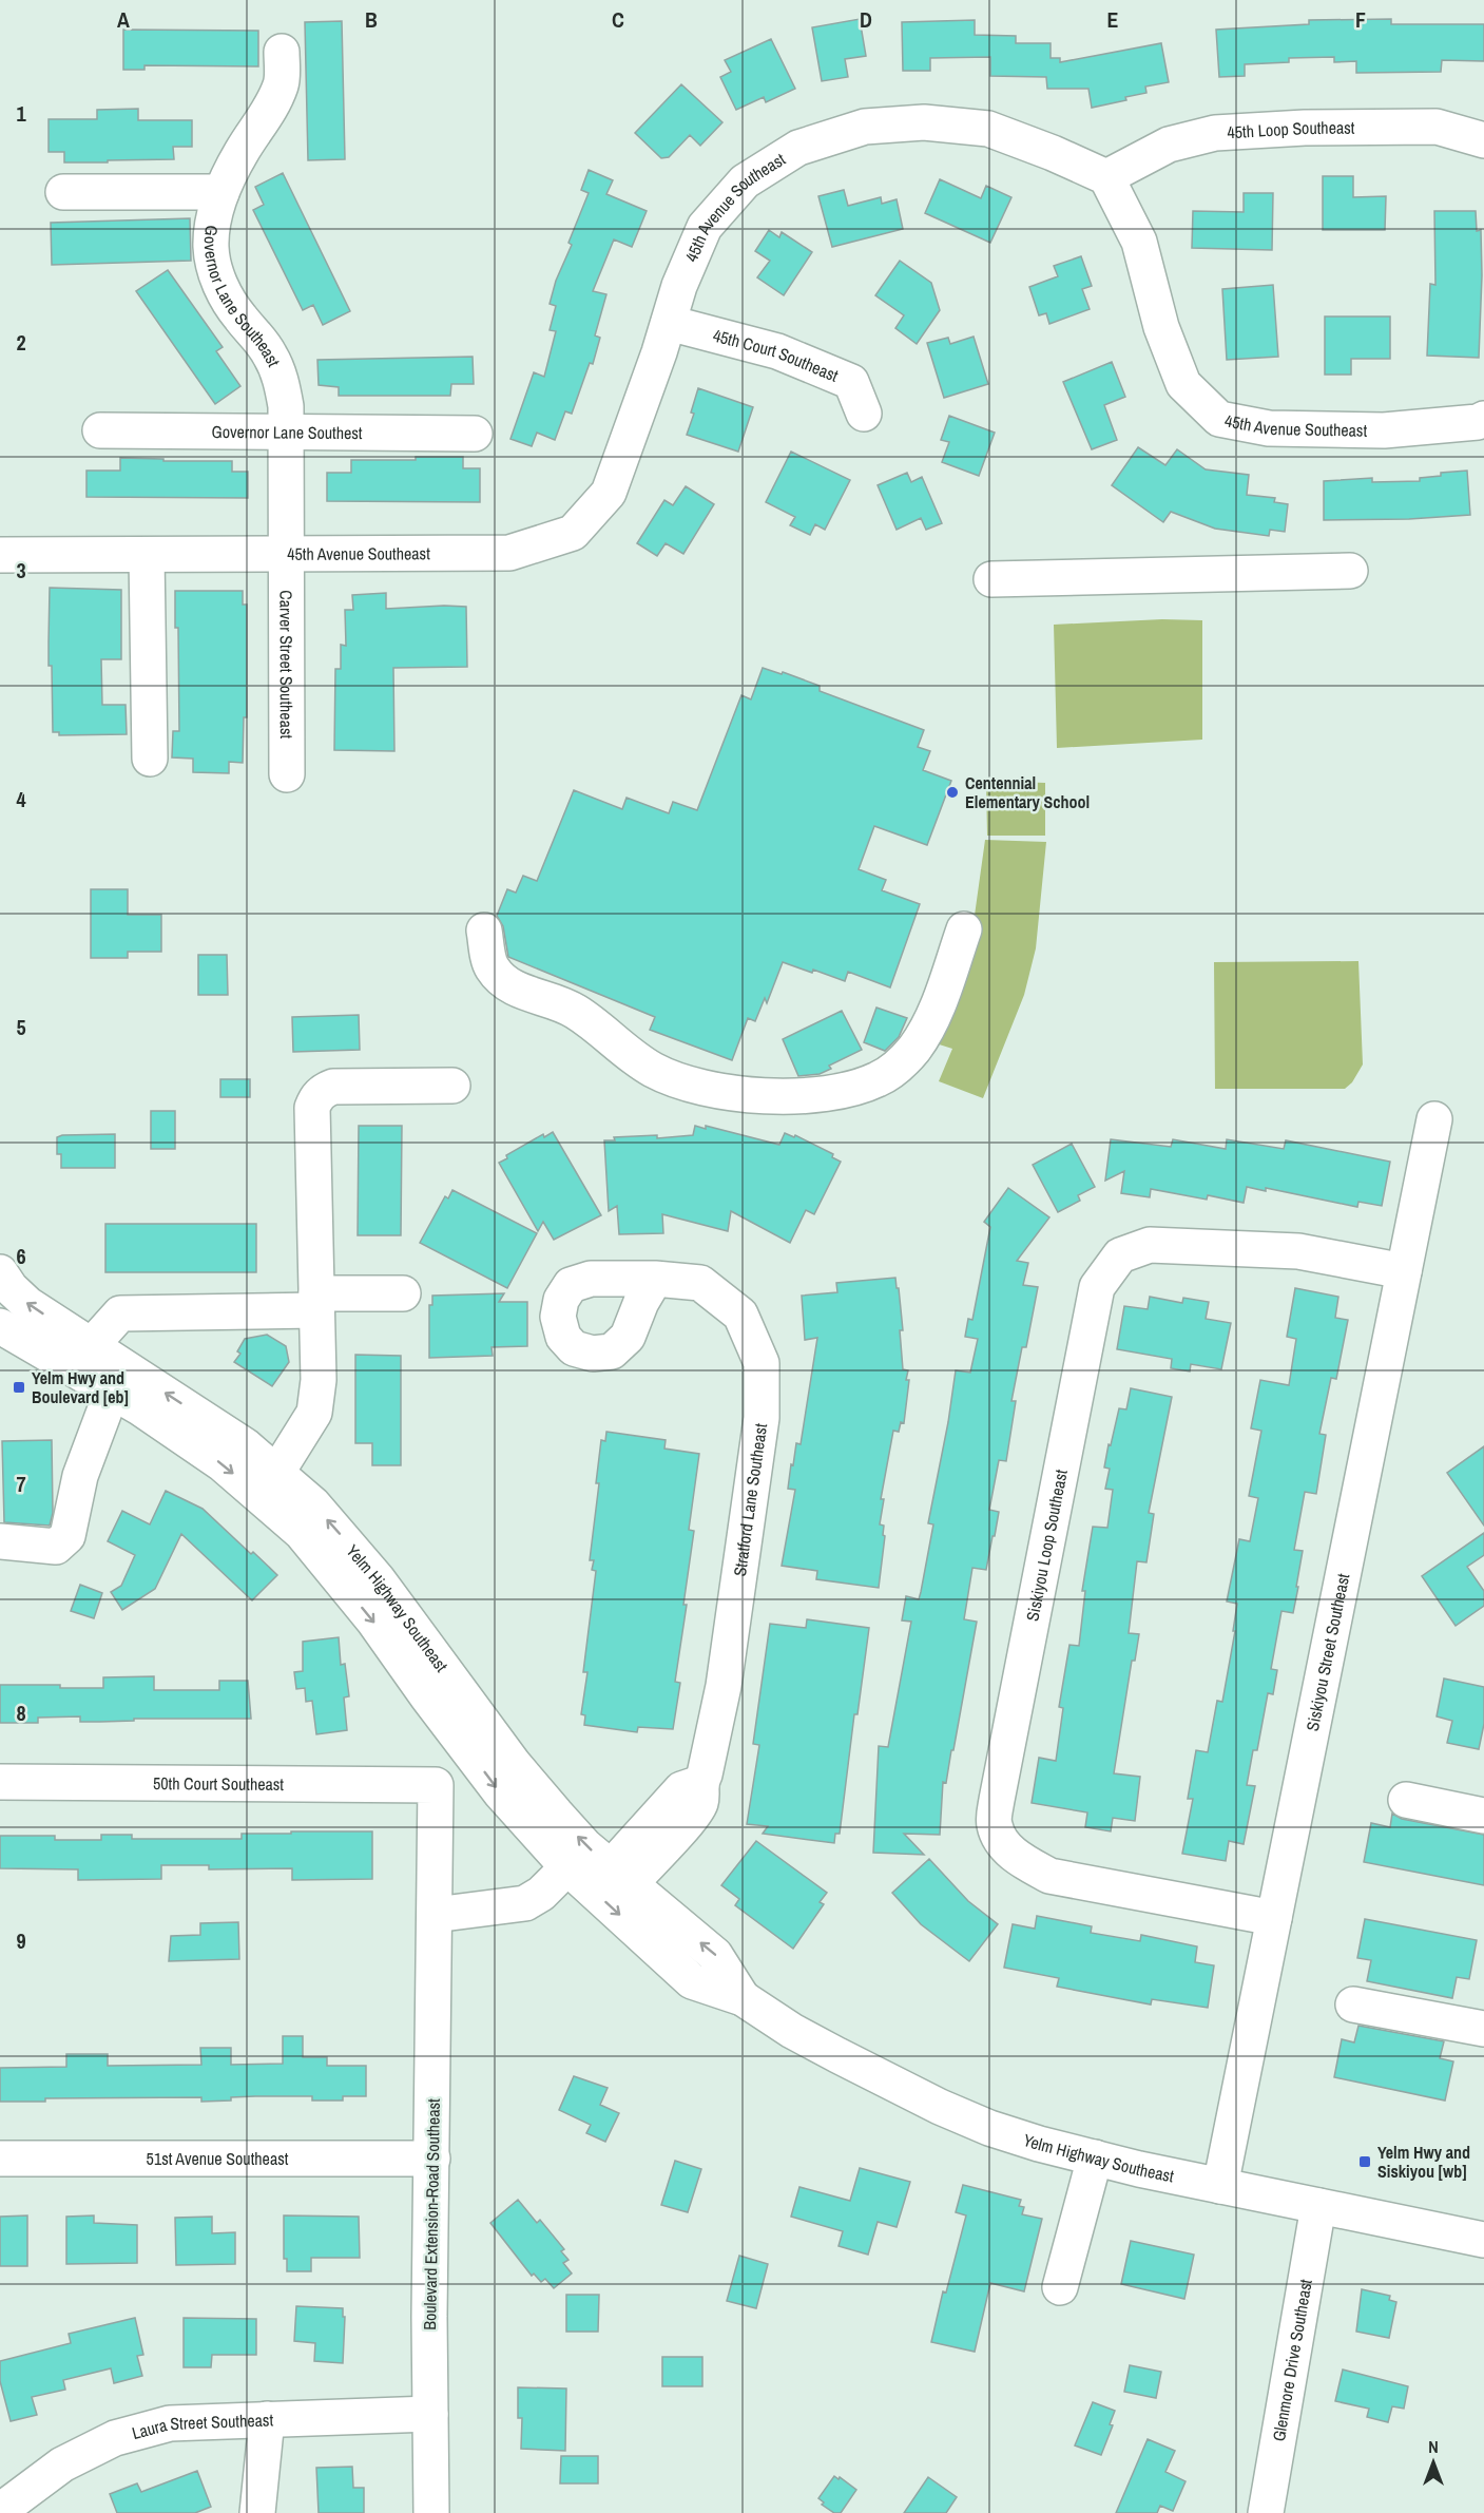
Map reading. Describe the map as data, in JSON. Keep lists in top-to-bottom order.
{
  "streets": {
    "street": [
      "45th Loop Southeast",
      "45th Avenue Southeast",
      "Governor Lane Southeast",
      "45th Court Southeast",
      "Governor Lane Southest",
      "Carver Street Southeast",
      "Stratford Lane Southeast",
      "Siskiyou Loop Southeast",
      "Yelm Highway Southeast",
      "Siskiyou Street Southeast",
      "50th Court Southeast",
      "51st Avenue Southeast",
      "Boulevard Extension-Road Southeast",
      "Glenmore Drive Southeast",
      "Laura Street Southeast"
    ]
  },
  "crossings": [
    ["45th Loop Southeast", "45th Avenue Southeast"],
    ["45th Avenue Southeast", "Governor Lane Southeast"],
    ["45th Avenue Southeast", "45th Court Southeast"],
    ["45th Avenue Southeast", "Carver Street Southeast"],
    ["Governor Lane Southeast", "Governor Lane Southest"],
    ["Governor Lane Southeast", "Carver Street Southeast"],
    ["Stratford Lane Southeast", "Yelm Highway Southeast"],
    ["Siskiyou Loop Southeast", "Siskiyou Street Southeast"],
    ["Yelm Highway Southeast", "Siskiyou Street Southeast"],
    ["Yelm Highway Southeast", "Glenmore Drive Southeast"],
    ["50th Court Southeast", "Boulevard Extension-Road Southeast"],
    ["51st Avenue Southeast", "Boulevard Extension-Road Southeast"],
    ["Boulevard Extension-Road Southeast", "Laura Street Southeast"]
  ],
  "places": {
    "other": ["Centennial Elementary School"],
    "transit": ["Yelm Hwy and Boulevard [eb]", "Yelm Hwy and Siskiyou [wb]"]
  },
  "north": "top",
  "grid": {
    "columns": [
      "A",
      "B",
      "C",
      "D",
      "E",
      "F"
    ],
    "rows": [
      "1",
      "2",
      "3",
      "4",
      "5",
      "6",
      "7",
      "8",
      "9"
    ]
  }
}
